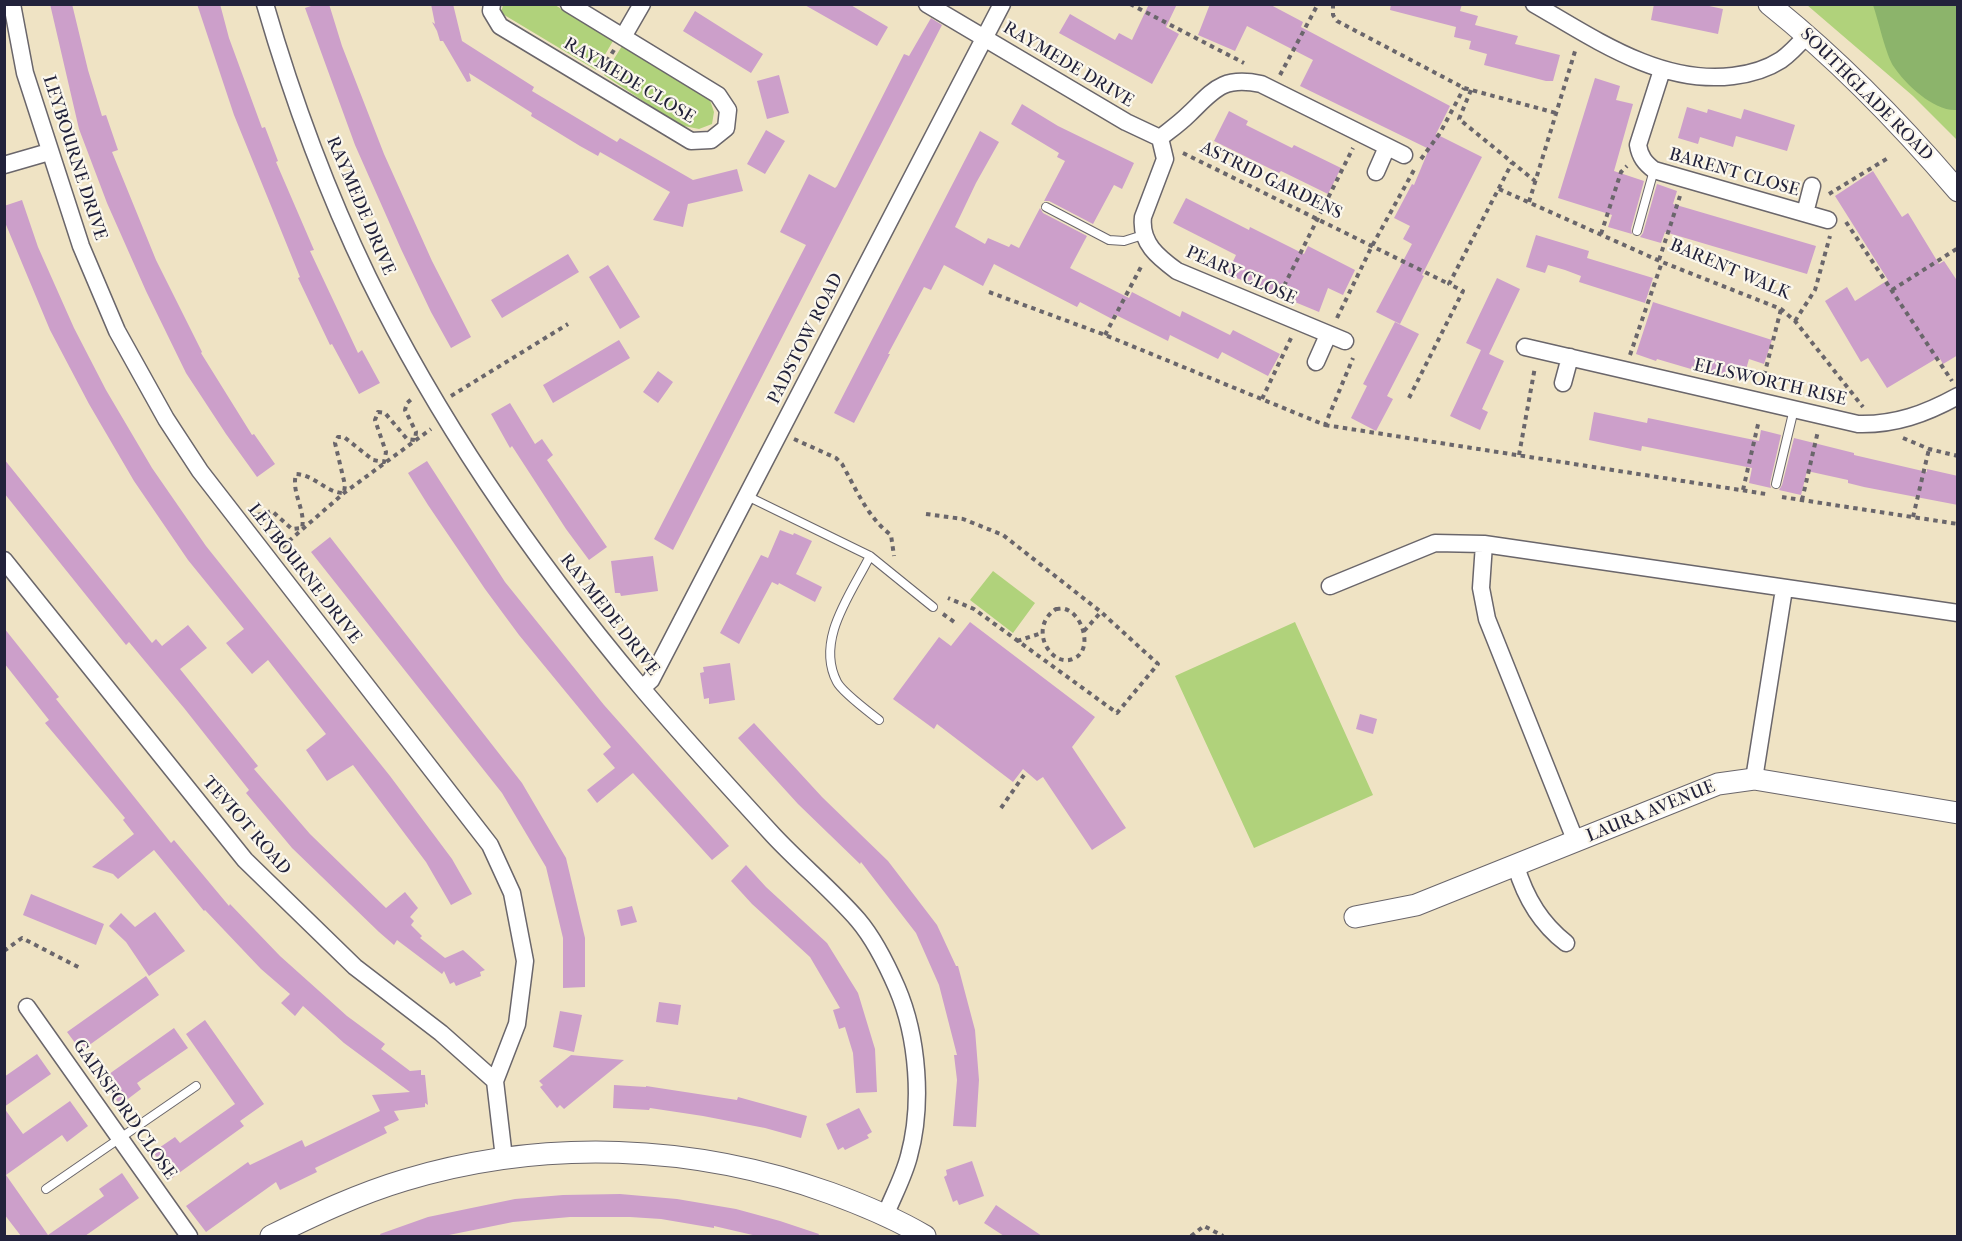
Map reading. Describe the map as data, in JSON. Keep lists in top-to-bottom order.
{
  "streets": {
    "street": [
      "RAYMEDE DRIVE",
      "RAYMEDE CLOSE",
      "SOUTHGLADE ROAD",
      "LEYBOURNE DRIVE",
      "BARENT CLOSE",
      "PEARY CLOSE",
      "PADSTOW ROAD",
      "ELLSWORTH RISE",
      "LAURA AVENUE",
      "TEVIOT ROAD",
      "GAINSFORD CLOSE"
    ],
    "path": ["ASTRID GARDENS", "BARENT WALK"]
  },
  "crossings": [
    ["RAYMEDE DRIVE", "ASTRID GARDENS"],
    ["RAYMEDE DRIVE", "PADSTOW ROAD"],
    ["LEYBOURNE DRIVE", "TEVIOT ROAD"],
    ["BARENT WALK", "ELLSWORTH RISE"]
  ]
}
